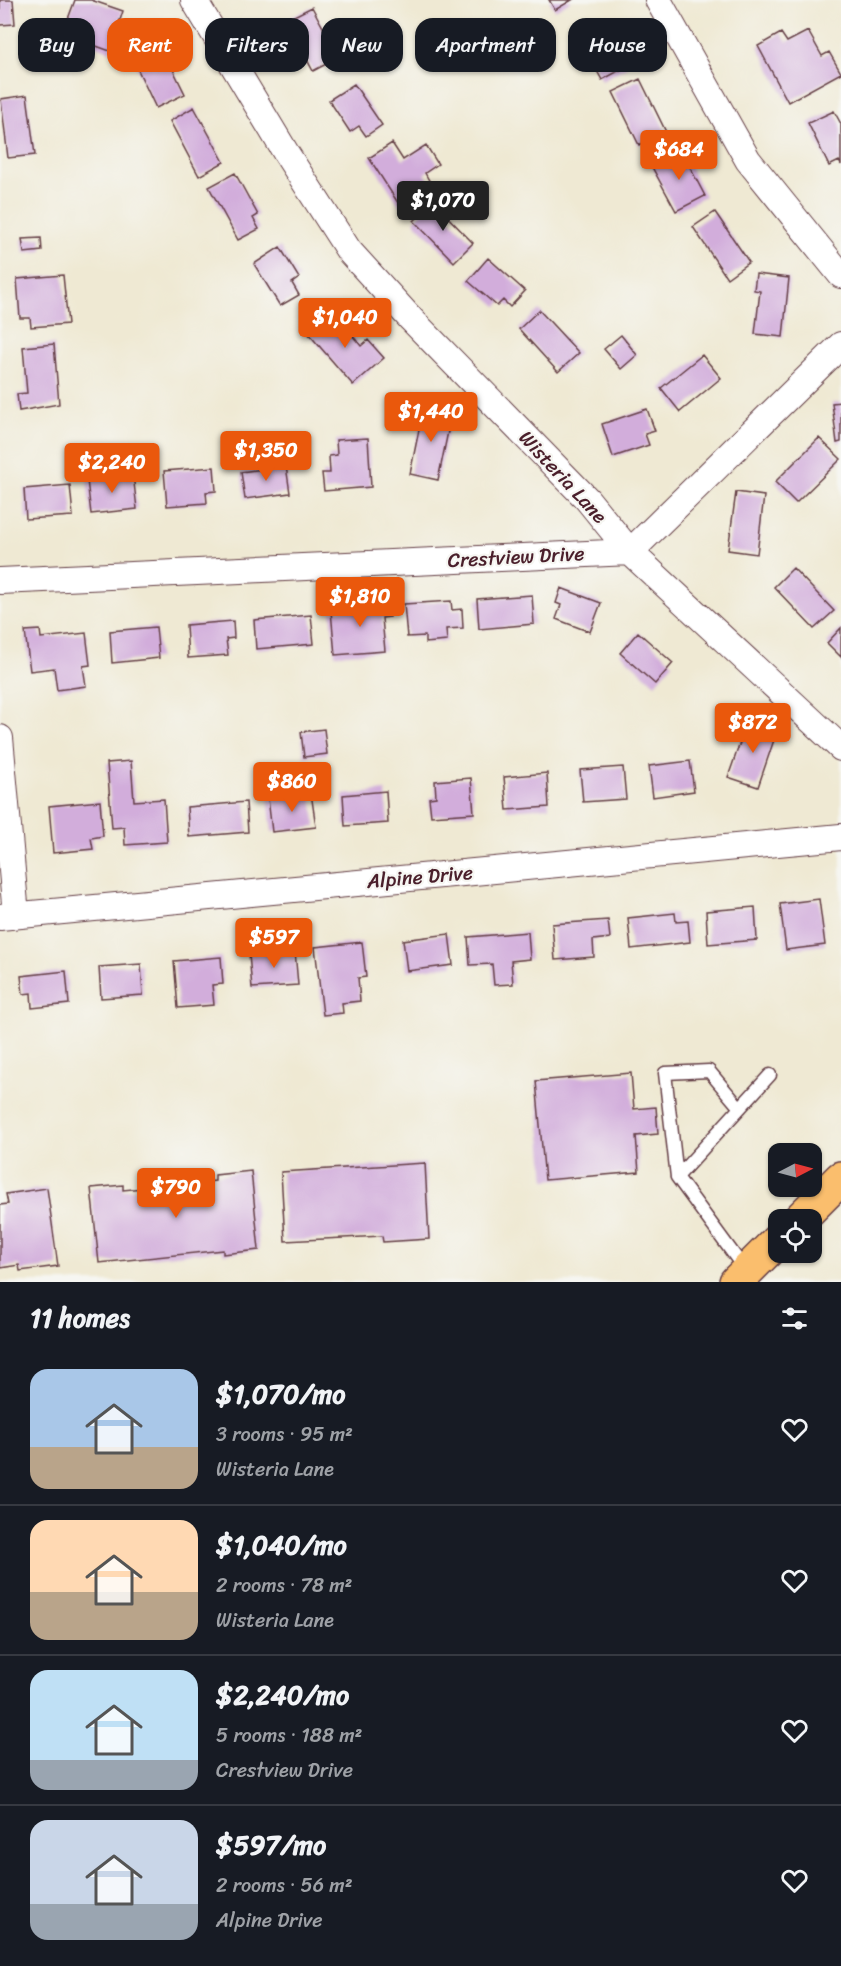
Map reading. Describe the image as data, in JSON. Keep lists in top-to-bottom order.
{
  "streets": {
    "street": ["Wisteria Lane", "Crestview Drive", "Alpine Drive"]
  },
  "crossings": [
    ["Wisteria Lane", "Crestview Drive"]
  ],
  "north": "right",
  "page": {
    "chip": [
      "Buy",
      "Rent",
      "Filters",
      "New",
      "Apartment",
      "House"
    ],
    "price": [
      "$684",
      "$1,070",
      "$1,040",
      "$1,440",
      "$1,350",
      "$2,240",
      "$1,810",
      "$872",
      "$860",
      "$597",
      "$790"
    ],
    "heading": "11 homes",
    "list": [
      {
        "name": "$1,070/mo",
        "note": "3 rooms · 95 m² · Wisteria Lane"
      },
      {
        "name": "$1,040/mo",
        "note": "2 rooms · 78 m² · Wisteria Lane"
      },
      {
        "name": "$2,240/mo",
        "note": "5 rooms · 188 m² · Crestview Drive"
      },
      {
        "name": "$597/mo",
        "note": "2 rooms · 56 m² · Alpine Drive"
      }
    ]
  }
}
